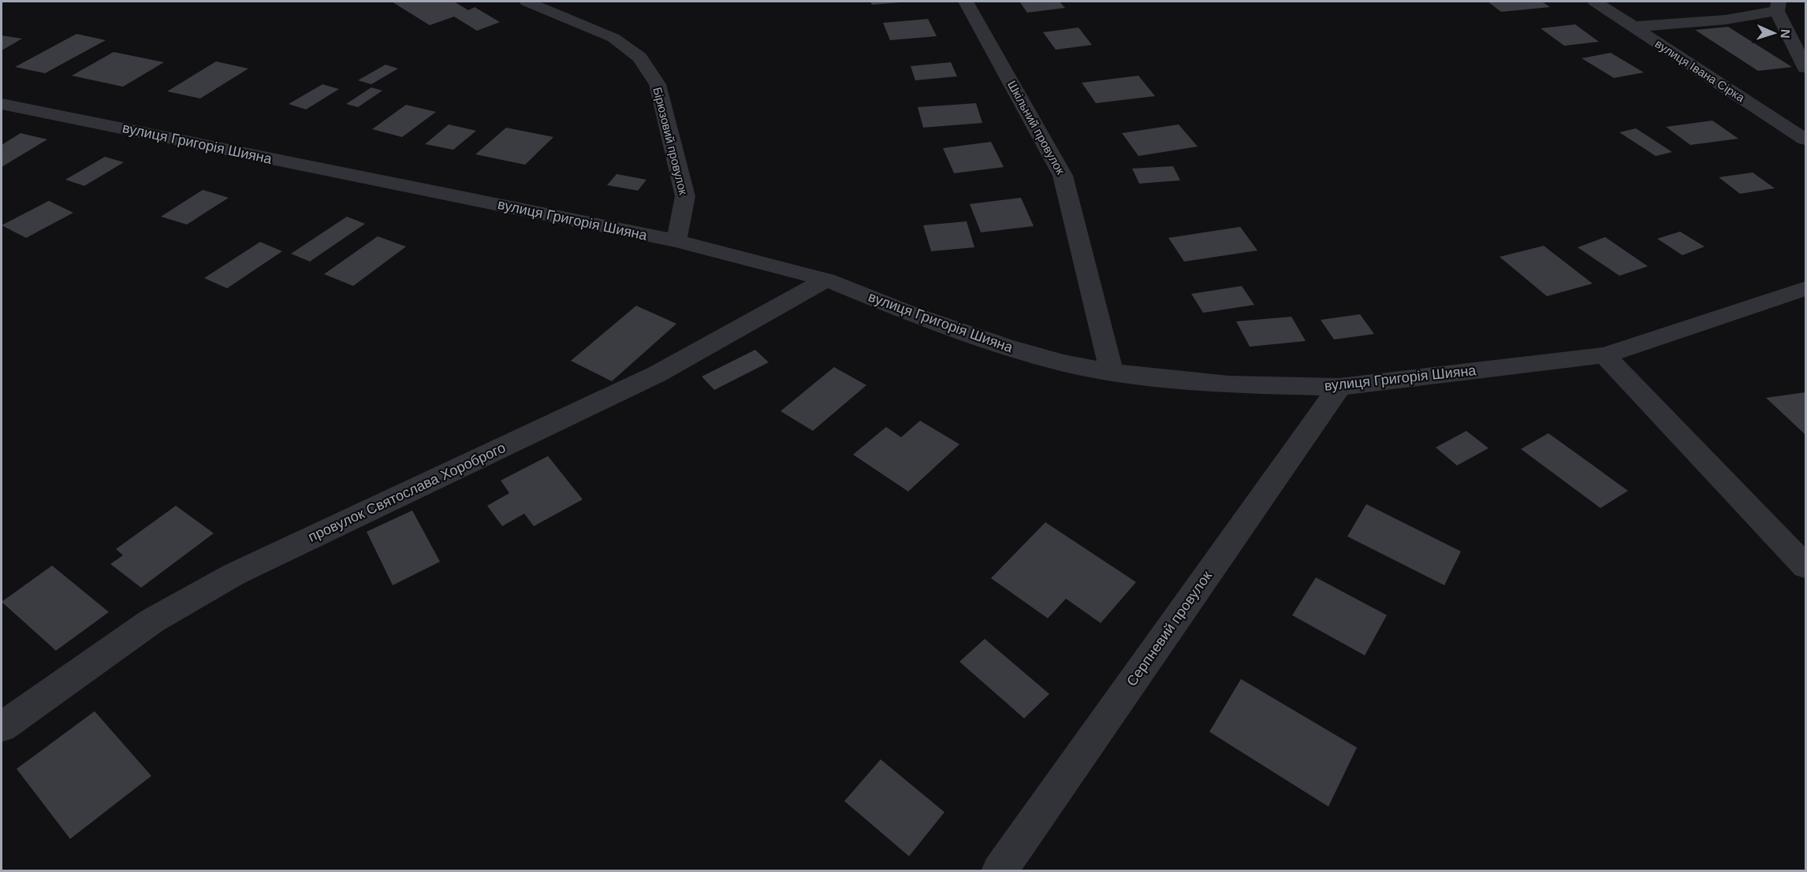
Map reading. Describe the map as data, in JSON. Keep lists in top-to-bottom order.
{
  "streets": {
    "street": [
      "вулиця Івана Сірка",
      "Шкільний провулок",
      "Бірюзовий провулок",
      "вулиця Григорія Шияна",
      "провулок Святослава Хороброго",
      "Серпневий провулок"
    ]
  },
  "crossings": [
    ["Шкільний провулок", "вулиця Григорія Шияна"],
    ["Бірюзовий провулок", "вулиця Григорія Шияна"],
    ["вулиця Григорія Шияна", "провулок Святослава Хороброго"],
    ["вулиця Григорія Шияна", "Серпневий провулок"]
  ],
  "north": "right"
}
